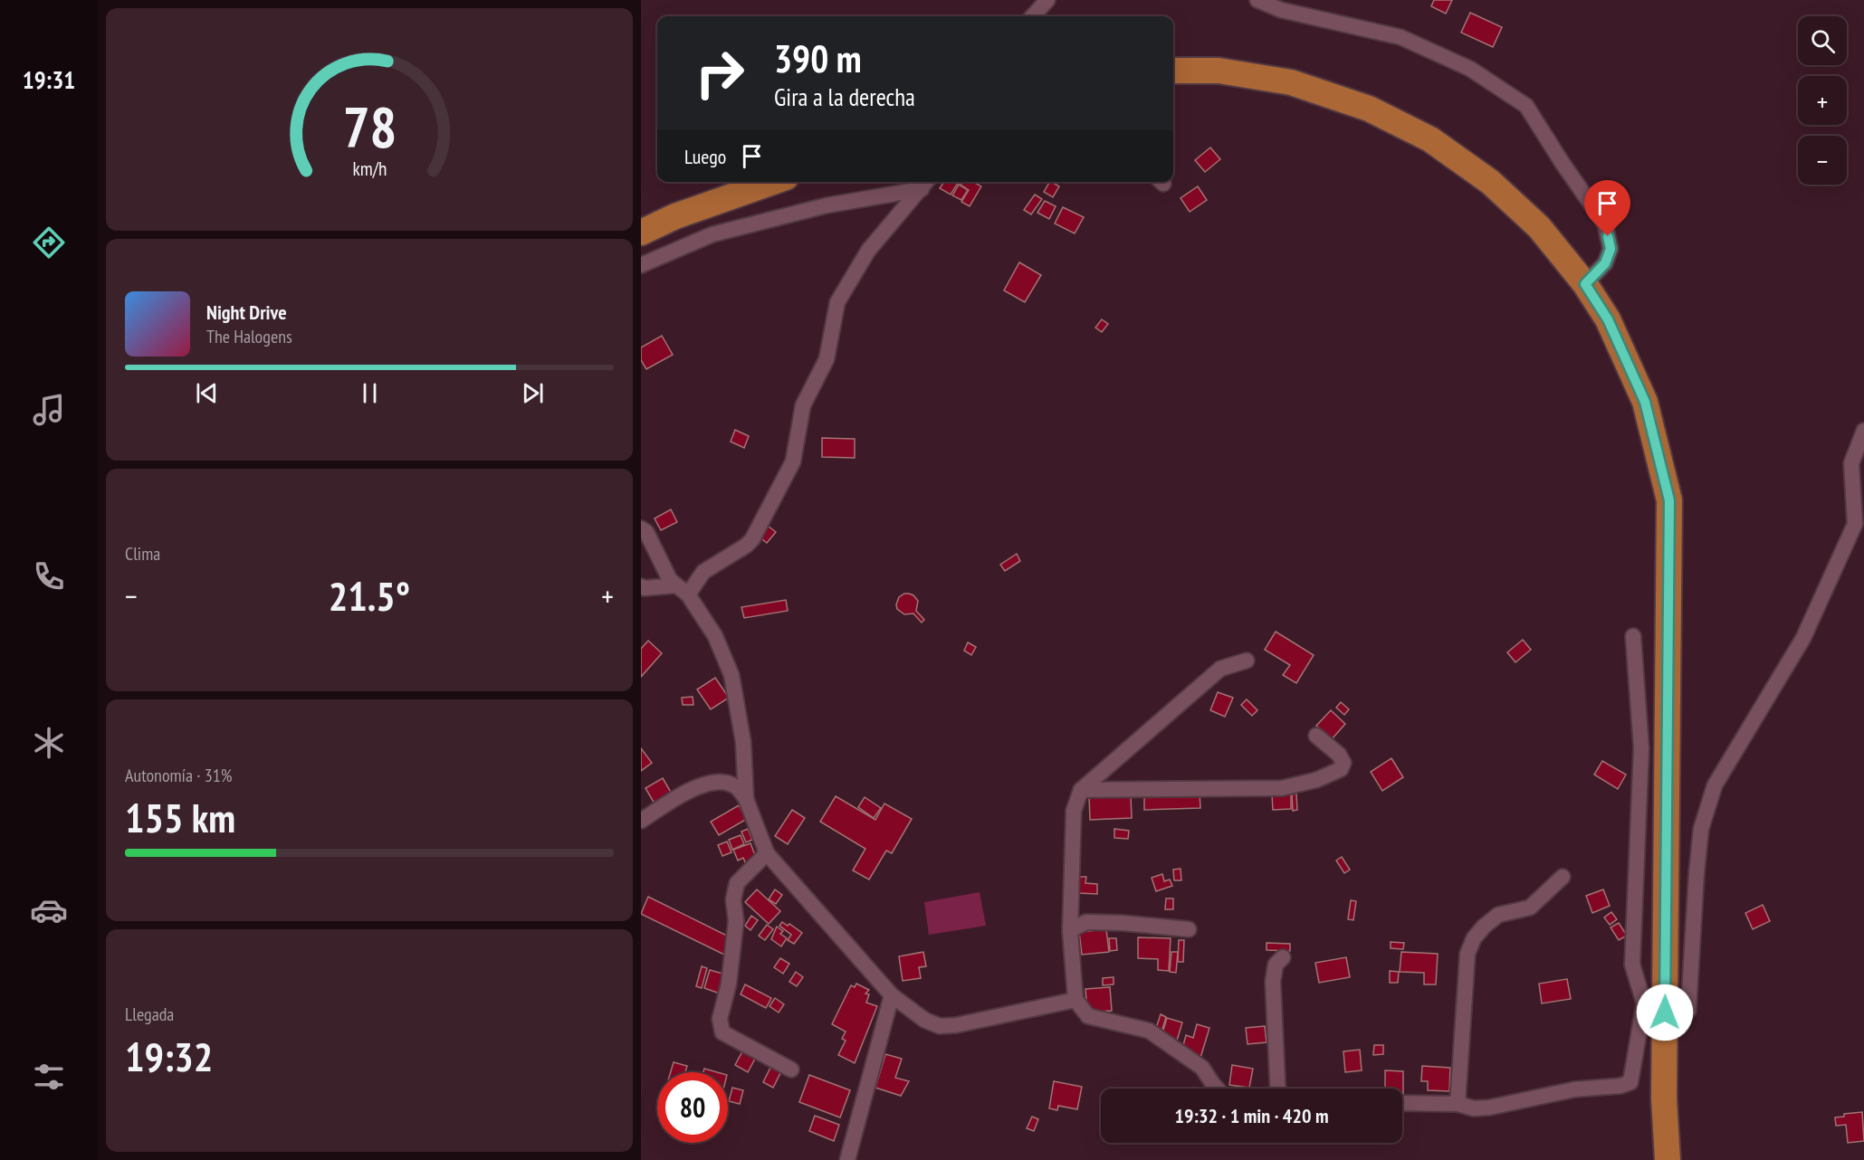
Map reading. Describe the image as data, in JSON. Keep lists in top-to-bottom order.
{
  "page": {
    "tabs": "19:31",
    "map_buttons": ["+", "−"],
    "turn": ["390 m", "Gira a la derecha"],
    "then": "Luego",
    "song": ["Night Drive", "The Halogens"],
    "tile": [
      "Clima",
      ["Autonomía · 31%", "155 km"],
      ["Llegada", "19:32"]
    ],
    "heat": ["−", "21.5°", "+"],
    "limit": "80",
    "trip": "19:32 · 1 min · 420 m",
    "gauge": ["78", "km/h"]
  }
}
